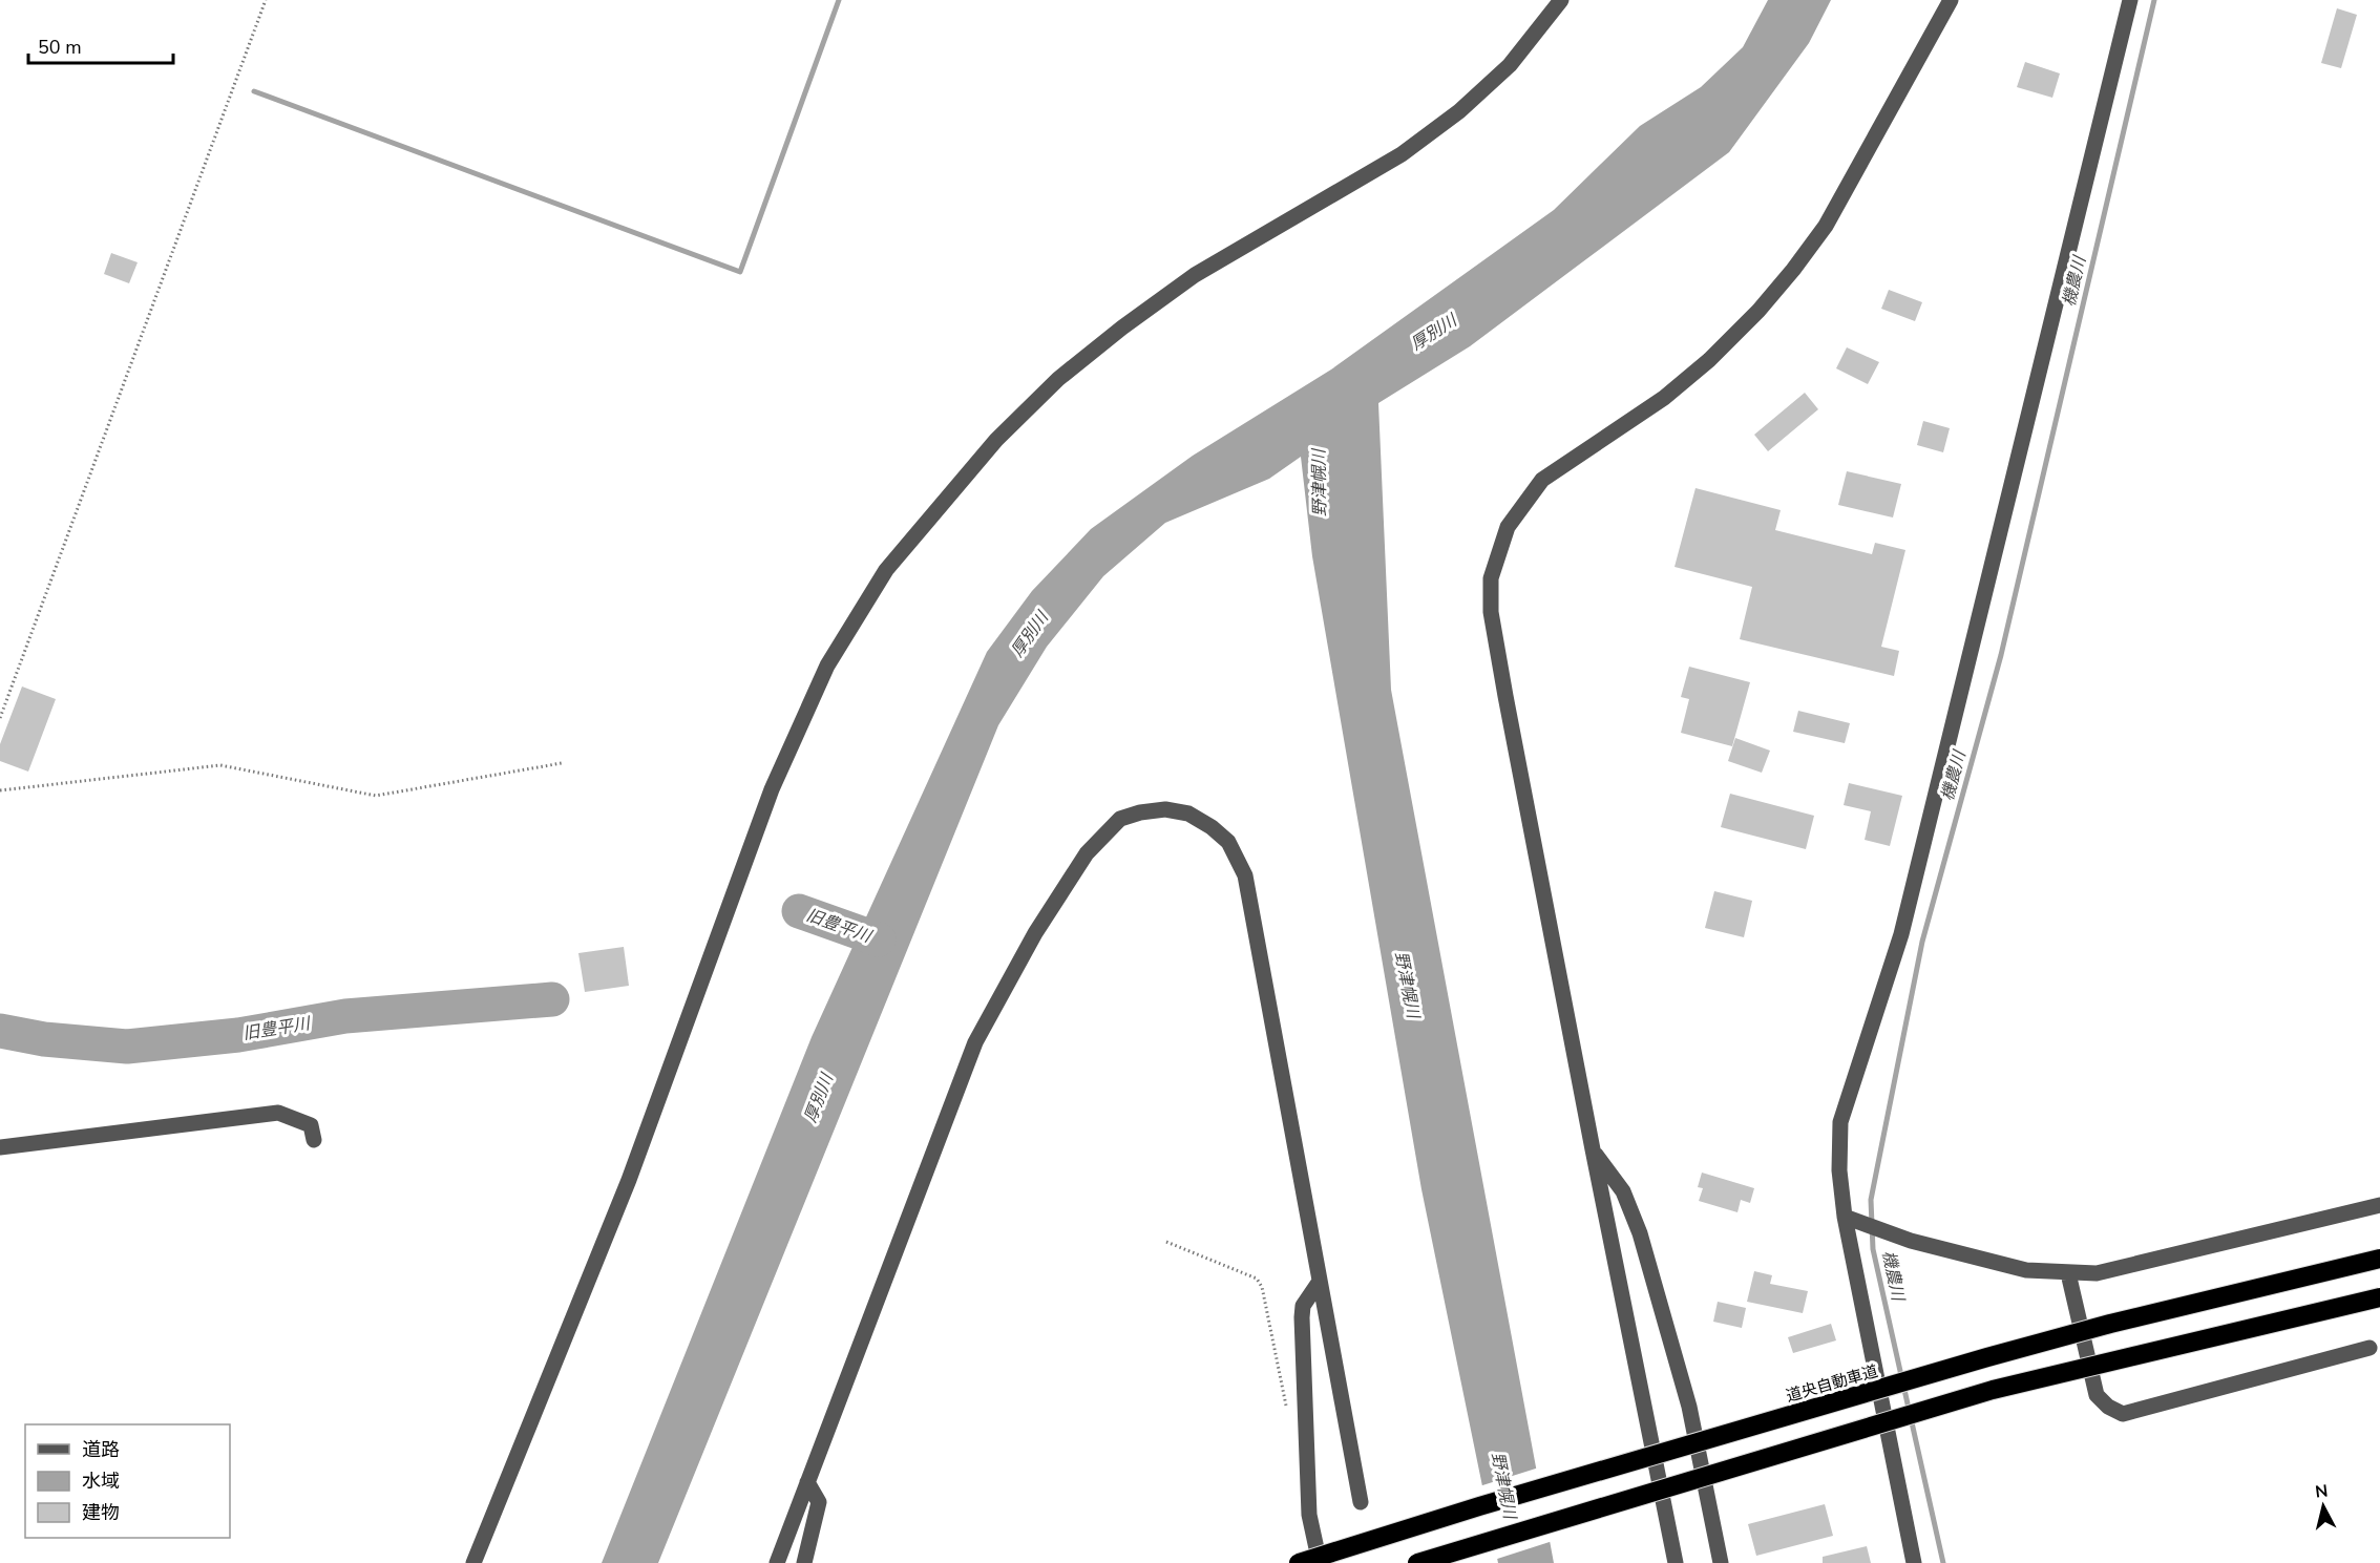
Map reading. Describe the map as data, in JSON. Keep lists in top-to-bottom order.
{
  "streets": {
    "highway": ["道央自動車道"]
  },
  "water": [
    "機農川",
    "厚別川",
    "野津幌川",
    "旧豊平川"
  ],
  "legend": ["道路", "水域", "建物"],
  "scale_bar": "50 m",
  "north": "top"
}
